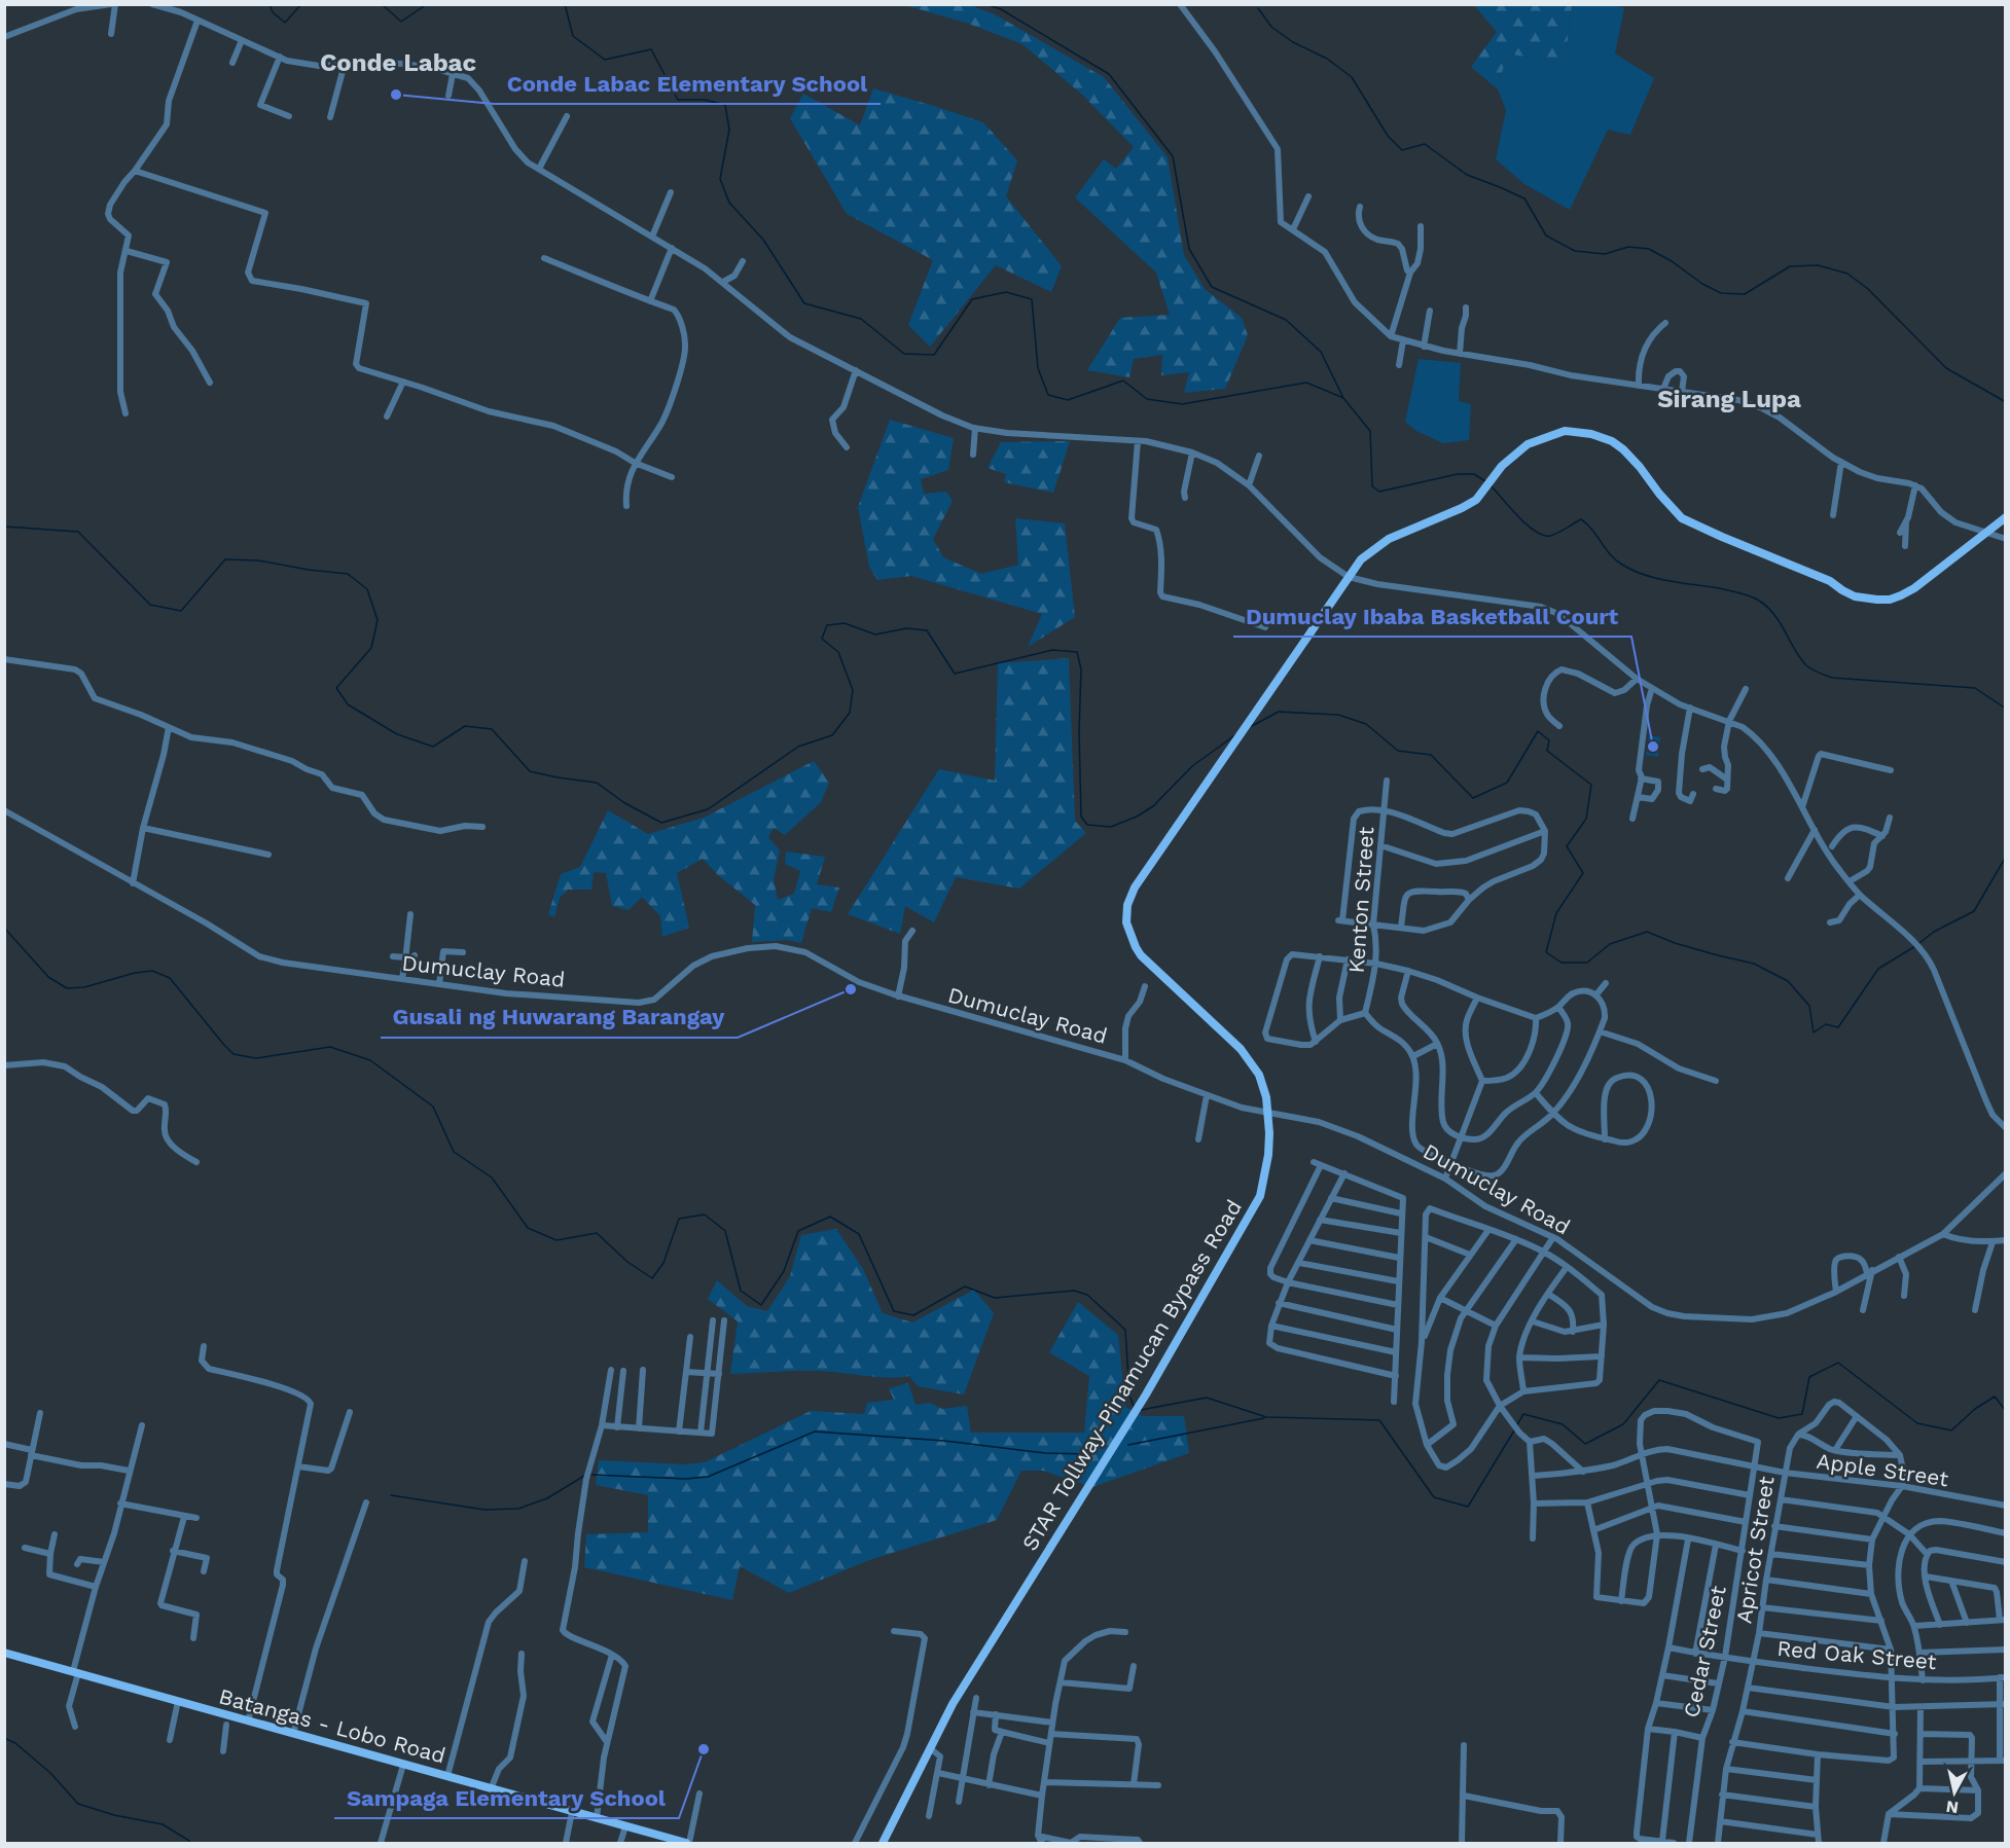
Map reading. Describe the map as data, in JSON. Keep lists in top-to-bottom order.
{
  "streets": {
    "main road": ["STAR Tollway-Pinamucan Bypass Road", "Batangas - Lobo Road"],
    "street": [
      "Kenton Street",
      "Dumuclay Road",
      "Apple Street",
      "Apricot Street",
      "Cedar Street",
      "Red Oak Street"
    ]
  },
  "crossings": [
    ["Dumuclay Road", "STAR Tollway-Pinamucan Bypass Road"],
    ["Apple Street", "Apricot Street"],
    ["Apple Street", "Cedar Street"],
    ["Apricot Street", "Red Oak Street"],
    ["Cedar Street", "Red Oak Street"]
  ],
  "districts": ["Conde Labac", "Sirang Lupa"],
  "places": [
    "Conde Labac Elementary School",
    "Dumuclay Ibaba Basketball Court",
    "Gusali ng Huwarang Barangay",
    "Sampaga Elementary School"
  ],
  "north": "bottom"
}
